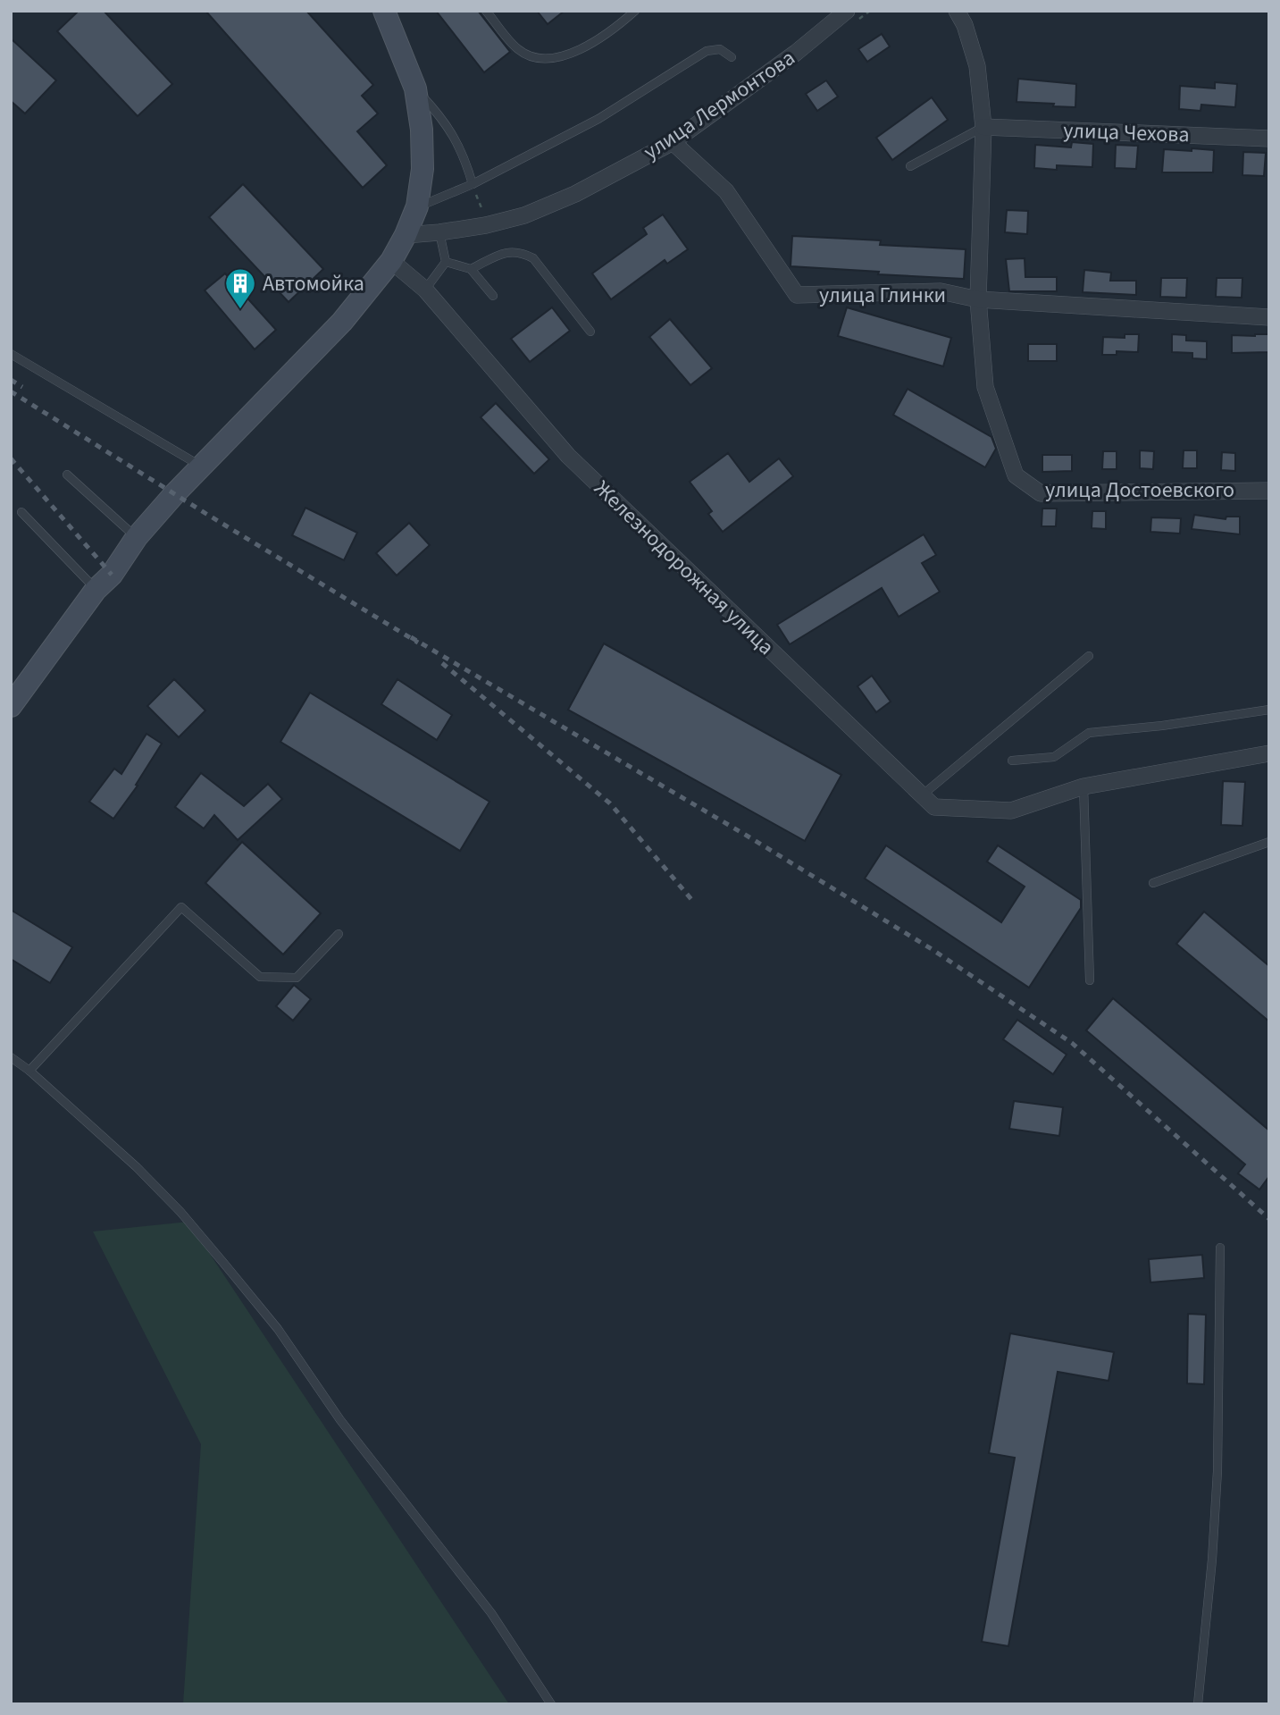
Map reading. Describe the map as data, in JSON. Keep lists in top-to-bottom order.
{
  "streets": {
    "street": [
      "улица Лермонтова",
      "улица Чехова",
      "улица Глинки",
      "улица Достоевского",
      "Железнодорожная улица"
    ]
  },
  "crossings": [
    ["улица Лермонтова", "улица Глинки"],
    ["улица Чехова", "улица Глинки"],
    ["улица Глинки", "улица Достоевского"]
  ],
  "places": {
    "building": ["Автомойка"]
  }
}
